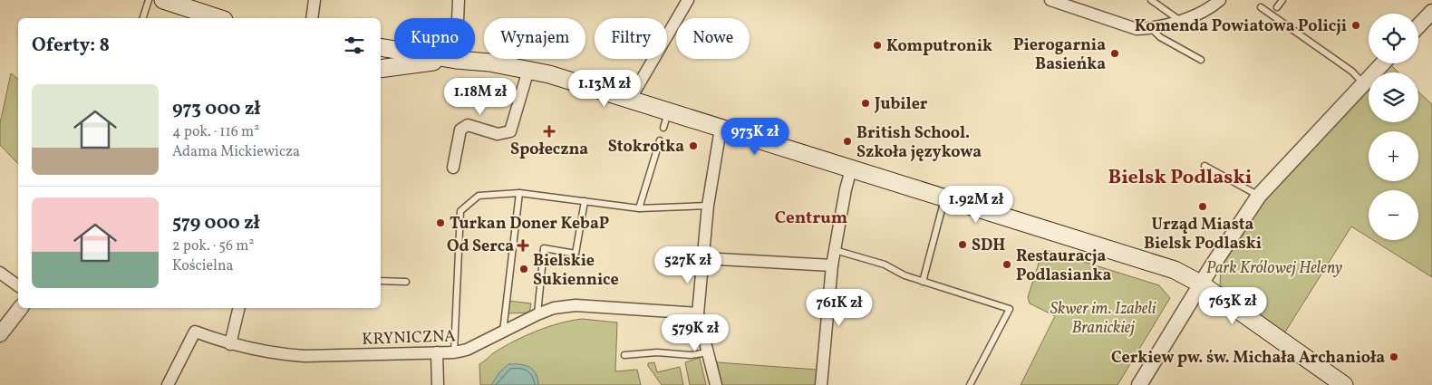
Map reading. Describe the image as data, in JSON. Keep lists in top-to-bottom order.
{
  "streets": {
    "street": ["KRYNICZNA"]
  },
  "districts": ["Bielsk Podlaski", "Centrum"],
  "parks": ["Park Królowej Heleny", "Skwer im. Izabeli Branickiej"],
  "places": {
    "other": [
      "Komenda Powiatowa Policji",
      "Komputronik",
      "Pierogarnia Basieńka",
      "Jubiler",
      "British School. Szkoła językowa",
      "Stokrotka",
      "Urząd Miasta Bielsk Podlaski",
      "Turkan Doner KebaP",
      "SDH",
      "Restauracja Podlasianka",
      "Bielskie Sukiennice",
      "Cerkiew pw. św. Michała Archanioła"
    ],
    "health": ["Społeczna", "Od Serca"]
  },
  "page": {
    "map_buttons": ["+", "−"],
    "chip": [
      "Kupno",
      "Wynajem",
      "Filtry",
      "Nowe"
    ],
    "heading": "Oferty: 8",
    "price": [
      "1.13M zł",
      "1.18M zł",
      "973K zł",
      "1.92M zł",
      "527K zł",
      "763K zł",
      "761K zł",
      "579K zł"
    ],
    "list": [
      {
        "name": "973 000 zł",
        "note": "4 pok. · 116 m² · Adama Mickiewicza"
      },
      {
        "name": "579 000 zł",
        "note": "2 pok. · 56 m² · Kościelna"
      }
    ]
  }
}
